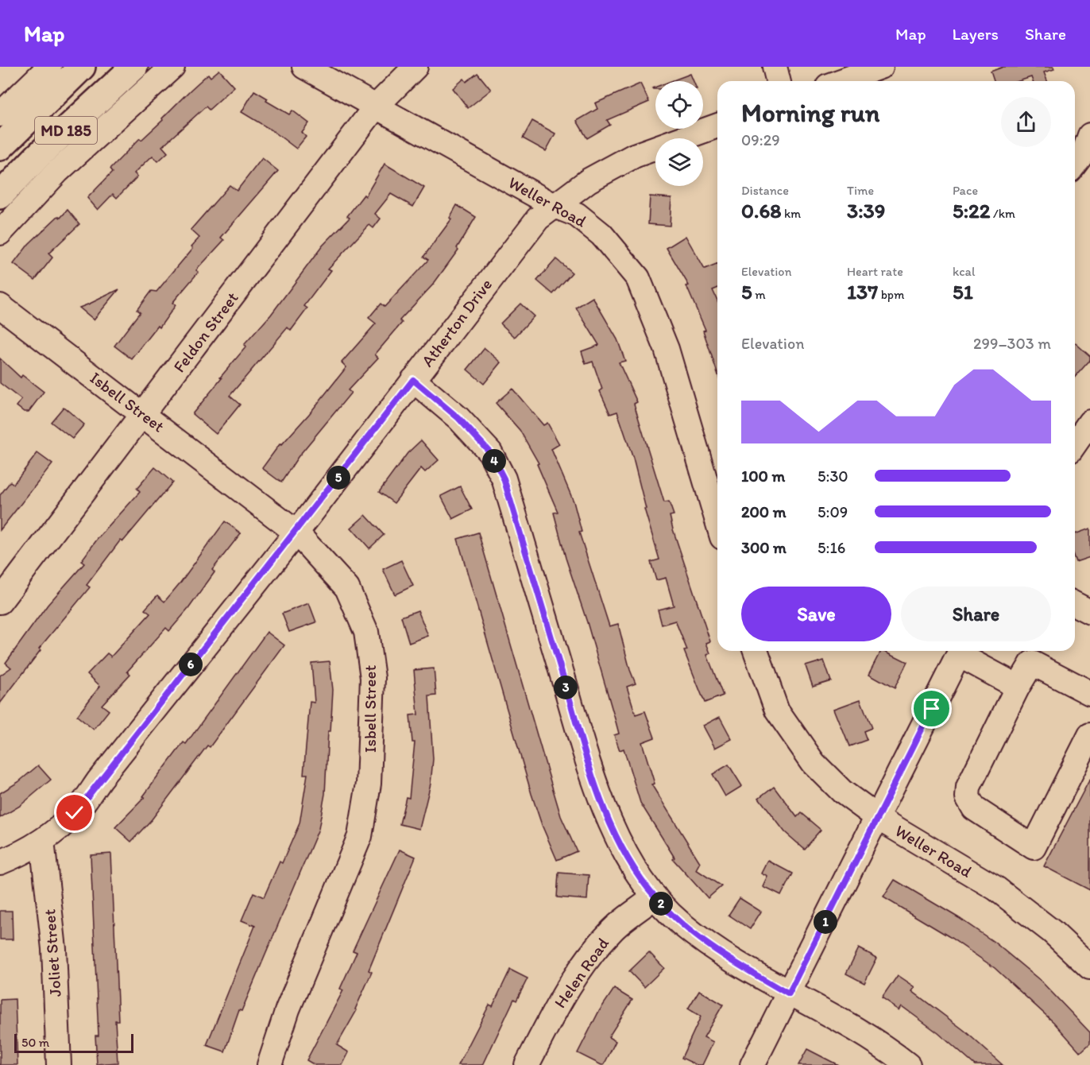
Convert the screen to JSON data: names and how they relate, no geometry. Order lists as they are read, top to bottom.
{
  "streets": {
    "main road": ["MD 185"],
    "street": [
      "Weller Road",
      "Atherton Drive",
      "Feldon Street",
      "Isbell Street",
      "Joliet Street",
      "Helen Road"
    ]
  },
  "crossings": [
    ["Weller Road", "Atherton Drive"],
    ["Weller Road", "Feldon Street"],
    ["Atherton Drive", "Isbell Street"],
    ["Atherton Drive", "Joliet Street"],
    ["Feldon Street", "Isbell Street"]
  ],
  "scale_bar": "50 m",
  "page": {
    "header": "Map",
    "nav": ["Map", "Layers", "Share"],
    "heading": ["Morning run", "09:29"],
    "stats": [
      ["Distance", "0.68 km"],
      ["Time", "3:39"],
      ["Pace", "5:22 /km"],
      ["Elevation", "5 m"],
      ["Heart rate", "137 bpm"],
      ["kcal", "51"]
    ],
    "chart": ["Elevation", "299–303 m"],
    "pins": [
      "4",
      "5",
      "6",
      "3",
      "2",
      "1"
    ],
    "list": [
      {
        "name": "100 m",
        "note": "5:30"
      },
      {
        "name": "200 m",
        "note": "5:09"
      },
      {
        "name": "300 m",
        "note": "5:16"
      }
    ],
    "buttons": ["Save", "Share"],
    "scale": "50 m"
  }
}
